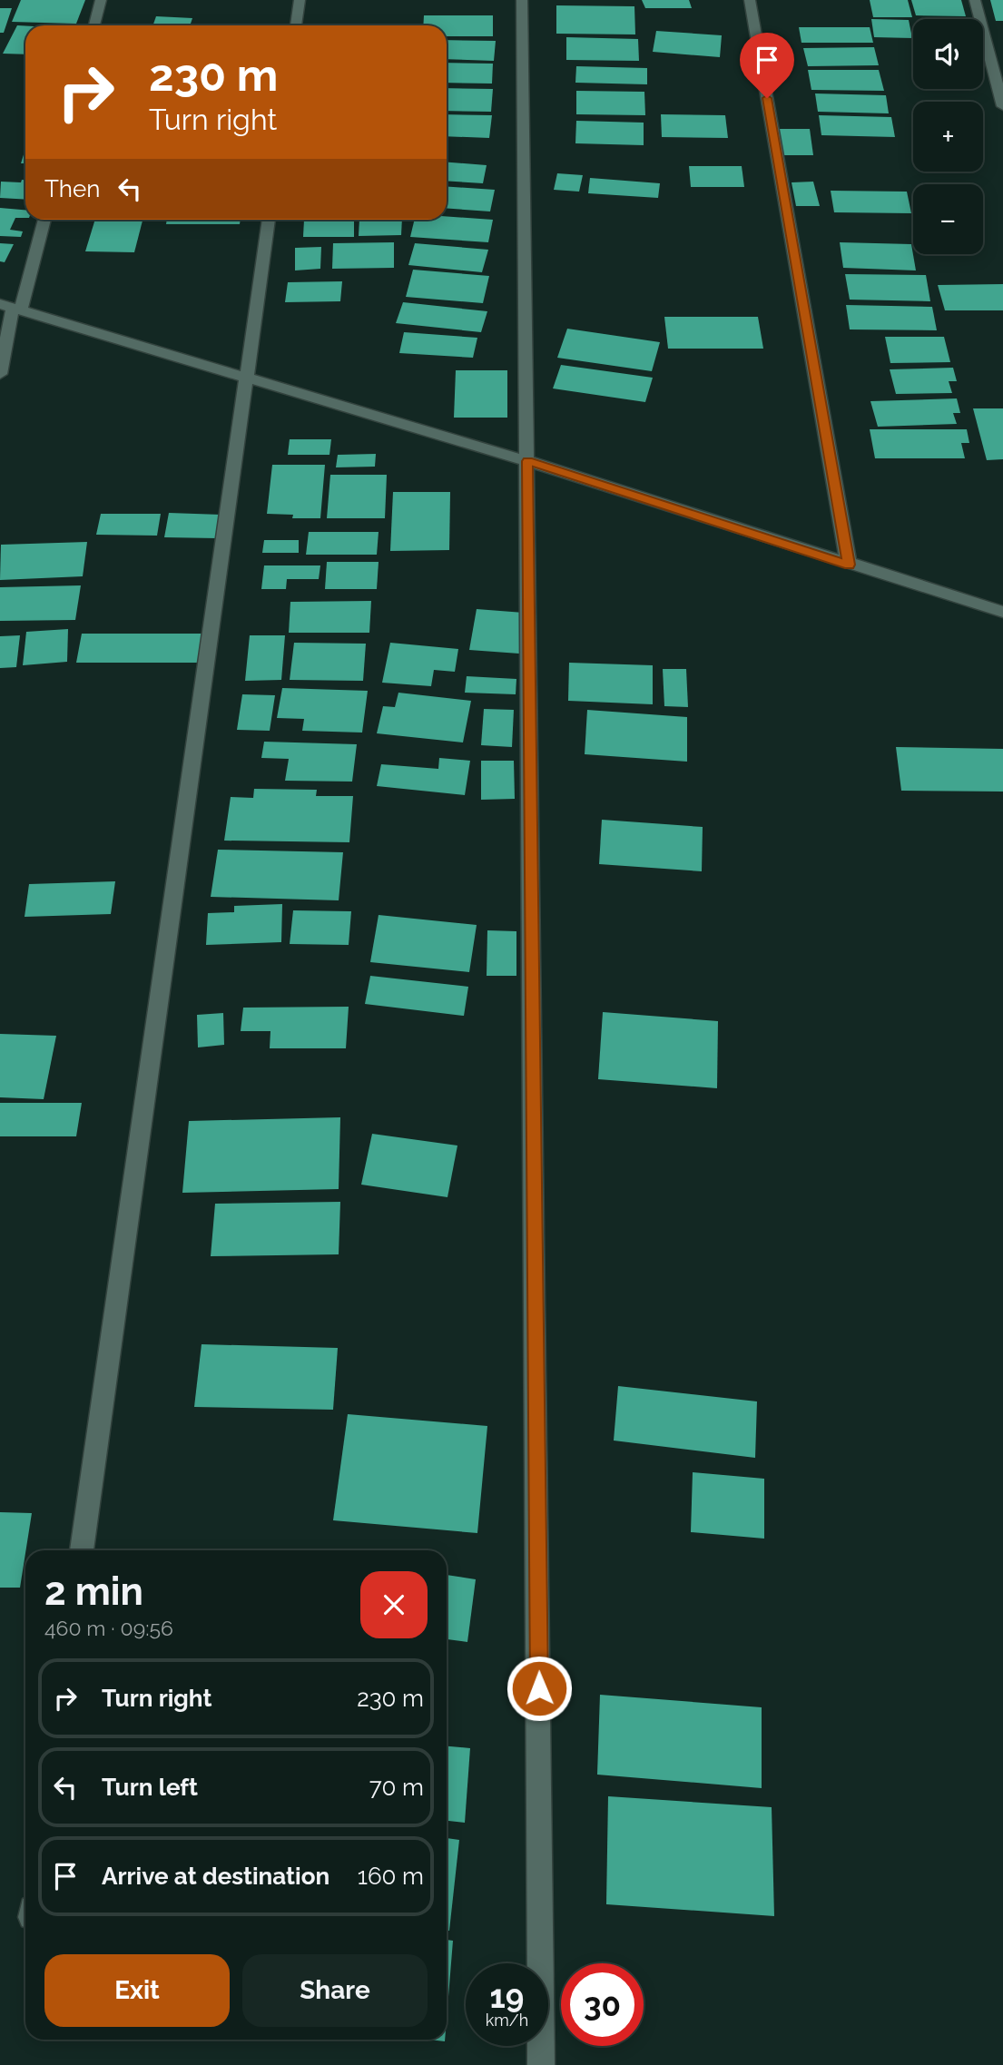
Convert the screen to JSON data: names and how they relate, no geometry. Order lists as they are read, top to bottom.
{
  "page": {
    "map_buttons": ["+", "−"],
    "turn": ["230 m", "Turn right"],
    "then": "Then",
    "heading": ["2 min", "460 m · 09:56"],
    "list": [
      {
        "name": "Turn right",
        "value": "230 m"
      },
      {
        "name": "Turn left",
        "value": "70 m"
      },
      {
        "name": "Arrive at destination",
        "value": "160 m"
      }
    ],
    "buttons": ["Exit", "Share"],
    "speed": "19 km/h",
    "limit": "30"
  }
}
